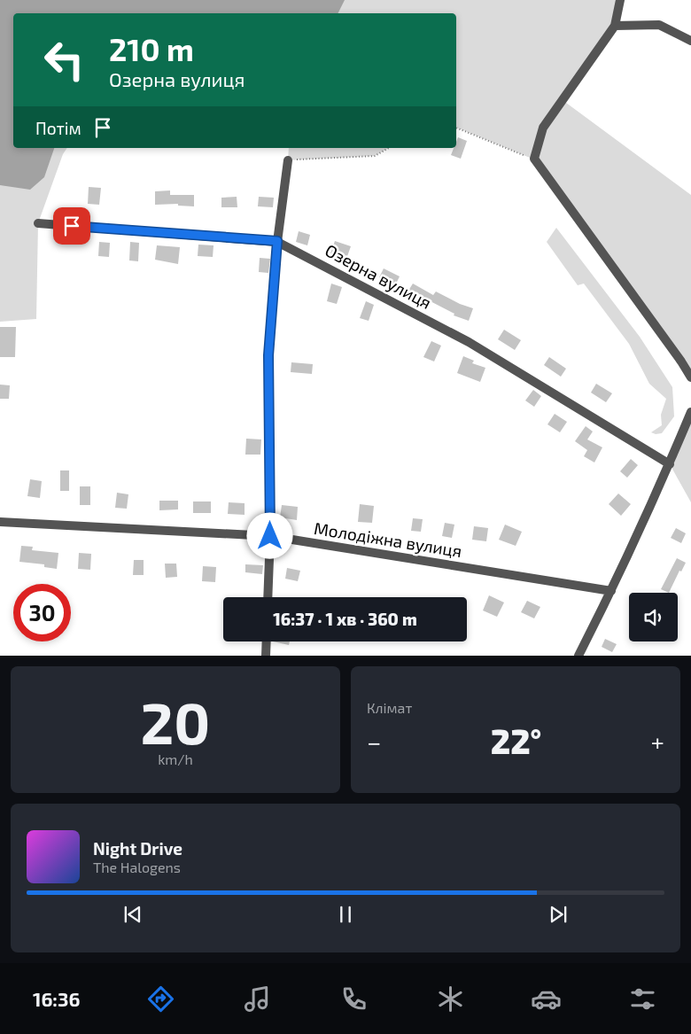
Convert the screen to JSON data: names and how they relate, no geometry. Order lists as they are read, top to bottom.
{
  "streets": {
    "street": ["Озерна вулиця", "Молодіжна вулиця"]
  },
  "page": {
    "turn": ["210 m", "Озерна вулиця"],
    "then": "Потім",
    "limit": "30",
    "trip": "16:37 · 1 хв · 360 m",
    "tile": [
      ["20", "km/h"],
      "Клімат"
    ],
    "heat": ["−", "22°", "+"],
    "song": ["Night Drive", "The Halogens"],
    "tabs": "16:36"
  }
}
